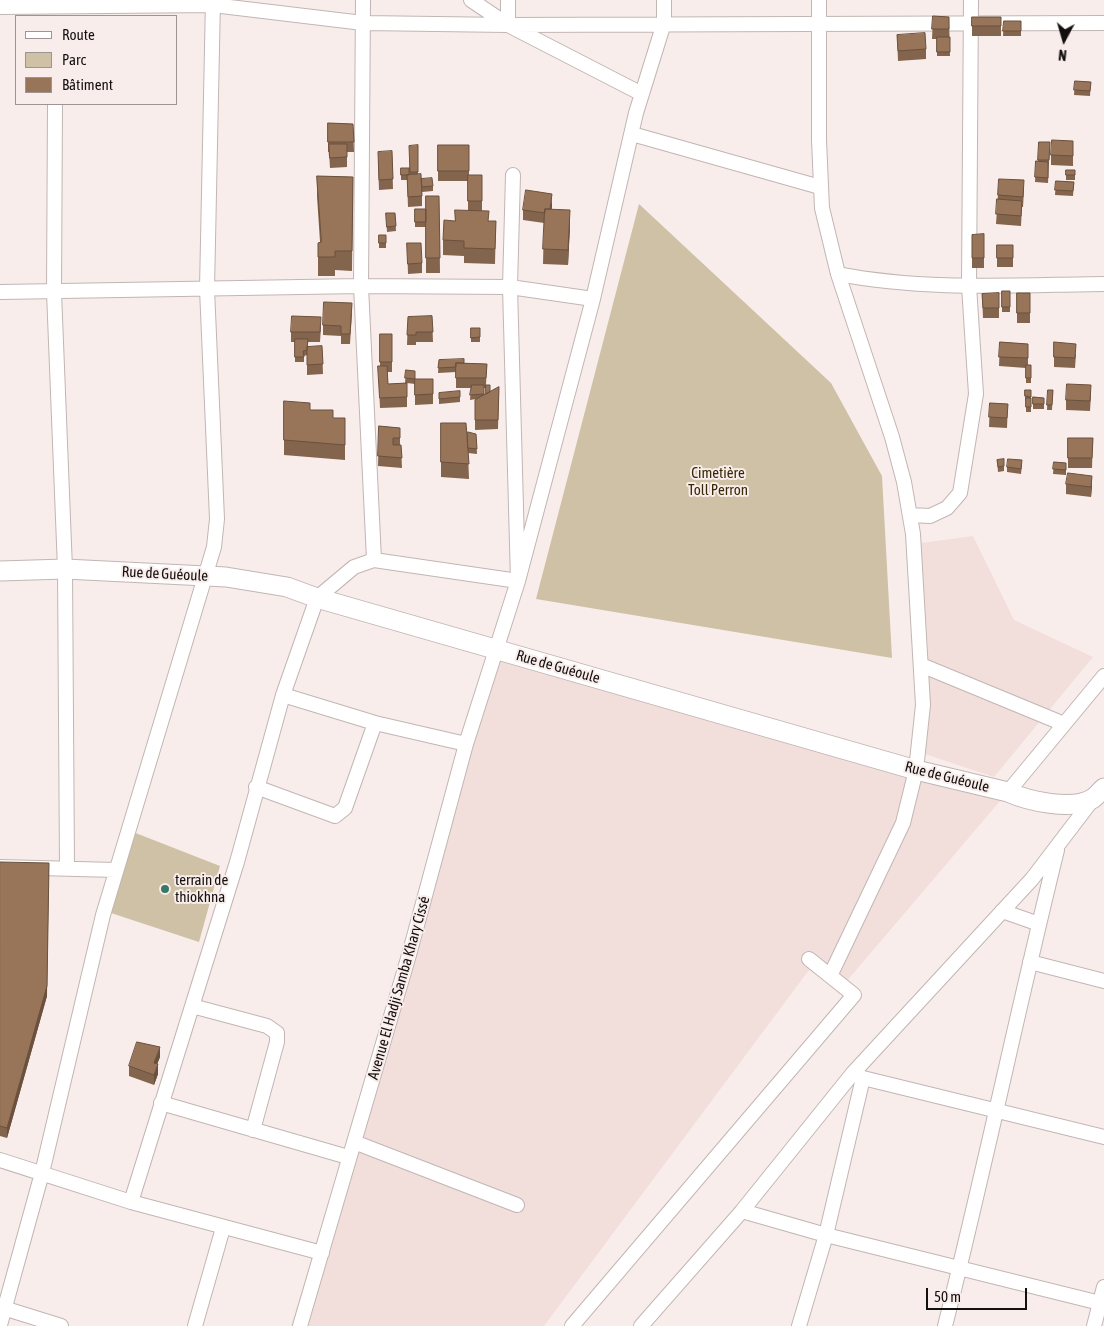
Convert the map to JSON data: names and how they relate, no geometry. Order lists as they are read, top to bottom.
{
  "streets": {
    "main road": ["Rue de Guéoule"],
    "street": ["Avenue El Hadji Samba Khary Cissé"]
  },
  "crossings": [
    ["Rue de Guéoule", "Avenue El Hadji Samba Khary Cissé"]
  ],
  "parks": ["Cimetière Toll Perron"],
  "places": ["terrain de thiokhna"],
  "legend": ["Route", "Parc", "Bâtiment"],
  "scale_bar": "50 m",
  "north": "bottom"
}
